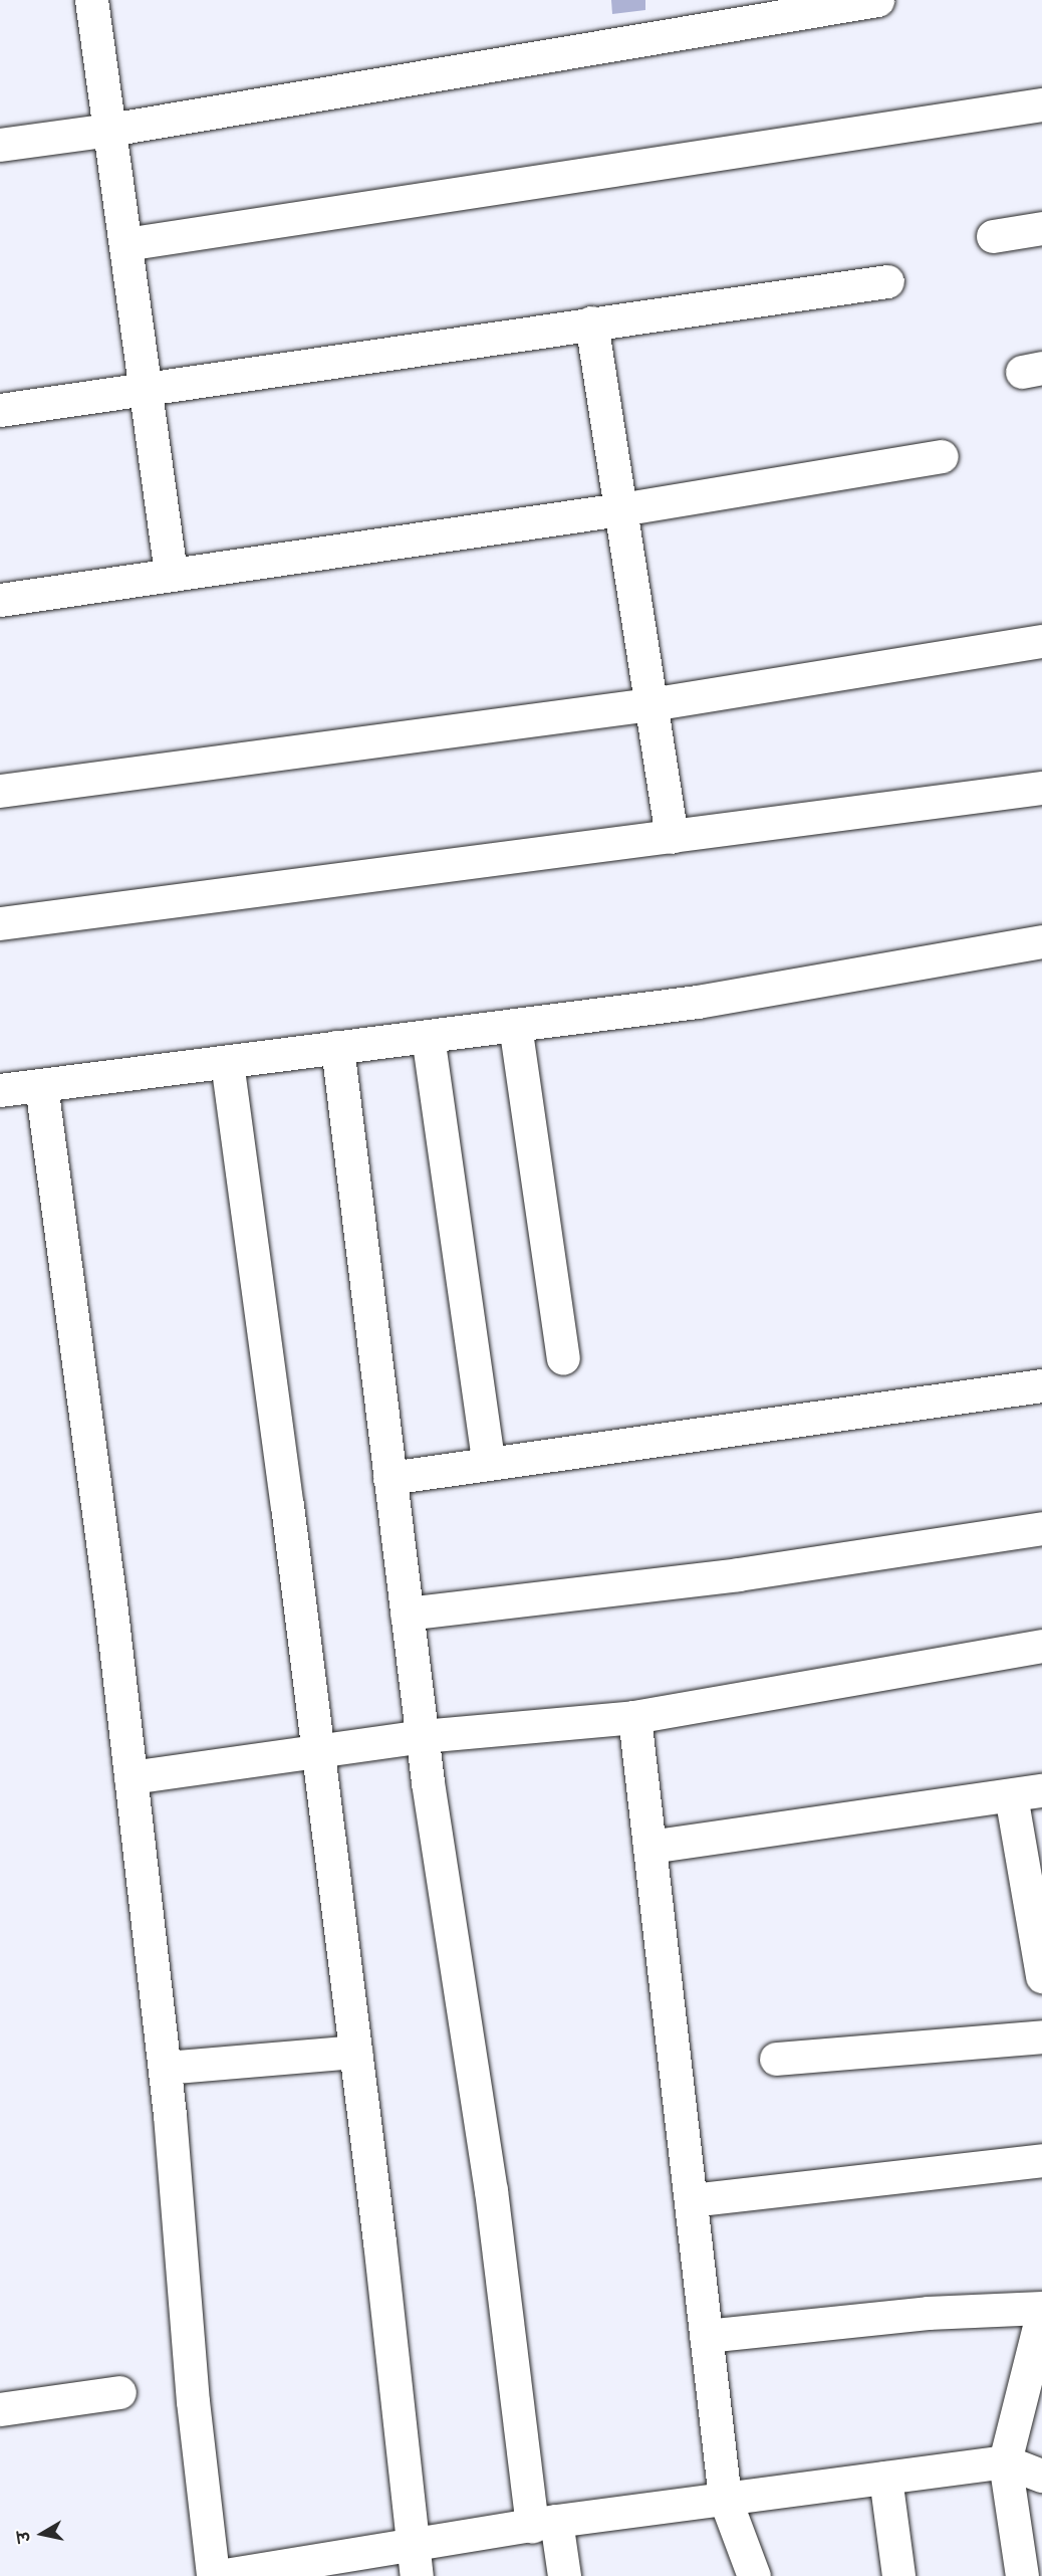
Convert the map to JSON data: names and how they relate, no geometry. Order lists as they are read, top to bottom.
{
  "north": "left"
}
